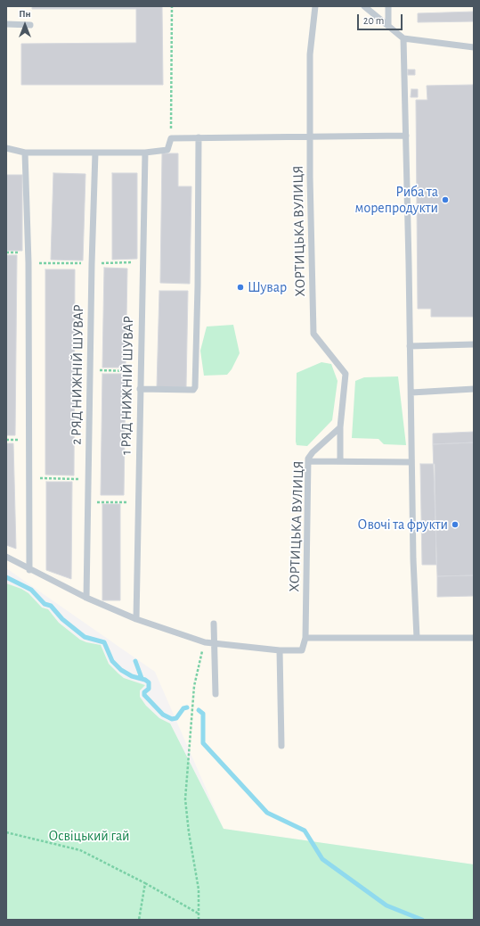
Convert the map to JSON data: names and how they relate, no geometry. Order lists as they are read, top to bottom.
{
  "streets": {
    "lane": ["ХОРТИЦЬКА ВУЛИЦЯ", "2 РЯД НИЖНІЙ ШУВАР", "1 РЯД НИЖНІЙ ШУВАР"]
  },
  "parks": ["Освіцький гай"],
  "places": ["Риба та морепродукти", "Шувар", "Овочі та фрукти"],
  "scale_bar": "20 m",
  "north": "top"
}
